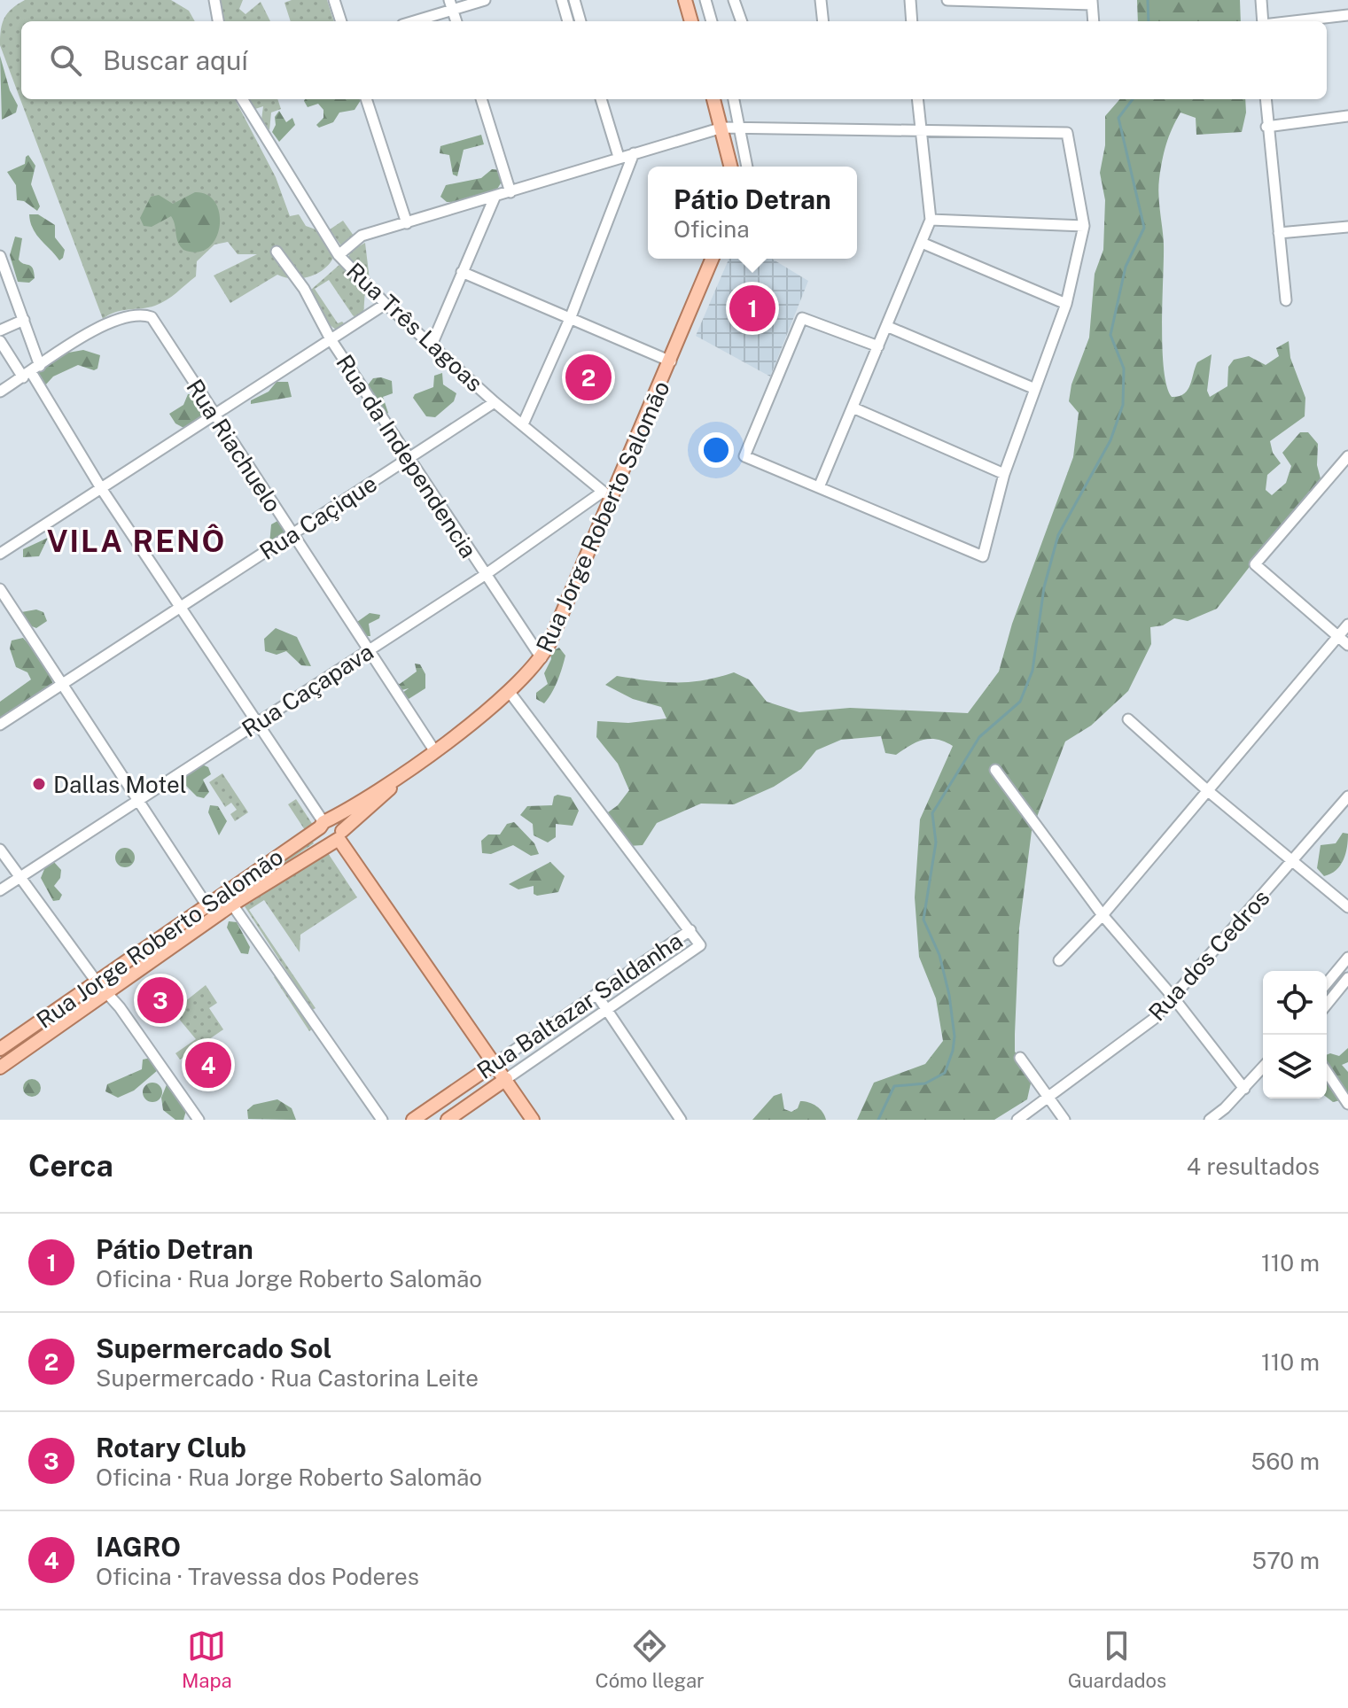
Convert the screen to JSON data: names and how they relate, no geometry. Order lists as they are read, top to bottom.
{
  "streets": {
    "main road": ["Rua Jorge Roberto Salomão", "Rua Baltazar Saldanha"],
    "street": [
      "Rua Três Lagoas",
      "Rua Riachuelo",
      "Rua da Independencia",
      "Rua Caçique",
      "Rua Caçapava",
      "Rua dos Cedros"
    ]
  },
  "crossings": [
    ["Rua Três Lagoas", "Rua Jorge Roberto Salomão"],
    ["Rua Três Lagoas", "Rua Caçique"],
    ["Rua Três Lagoas", "Rua Caçapava"],
    ["Rua Riachuelo", "Rua Jorge Roberto Salomão"],
    ["Rua Riachuelo", "Rua Caçique"],
    ["Rua Riachuelo", "Rua Caçapava"],
    ["Rua da Independencia", "Rua Jorge Roberto Salomão"],
    ["Rua da Independencia", "Rua Caçique"],
    ["Rua da Independencia", "Rua Caçapava"],
    ["Rua Jorge Roberto Salomão", "Rua Caçapava"]
  ],
  "districts": ["VILA RENÔ"],
  "places": ["Dallas Motel"],
  "page": {
    "search": "Buscar aquí",
    "popup": ["Pátio Detran", "Oficina"],
    "pins": [
      "1",
      "2",
      "3",
      "4"
    ],
    "heading": ["Cerca", "4 resultados"],
    "list": [
      {
        "mark": "1",
        "name": "Pátio Detran",
        "note": "Oficina · Rua Jorge Roberto Salomão",
        "value": "110 m"
      },
      {
        "mark": "2",
        "name": "Supermercado Sol",
        "note": "Supermercado · Rua Castorina Leite",
        "value": "110 m"
      },
      {
        "mark": "3",
        "name": "Rotary Club",
        "note": "Oficina · Rua Jorge Roberto Salomão",
        "value": "560 m"
      },
      {
        "mark": "4",
        "name": "IAGRO",
        "note": "Oficina · Travessa dos Poderes",
        "value": "570 m"
      }
    ],
    "nav": ["Mapa", "Cómo llegar", "Guardados"]
  }
}
